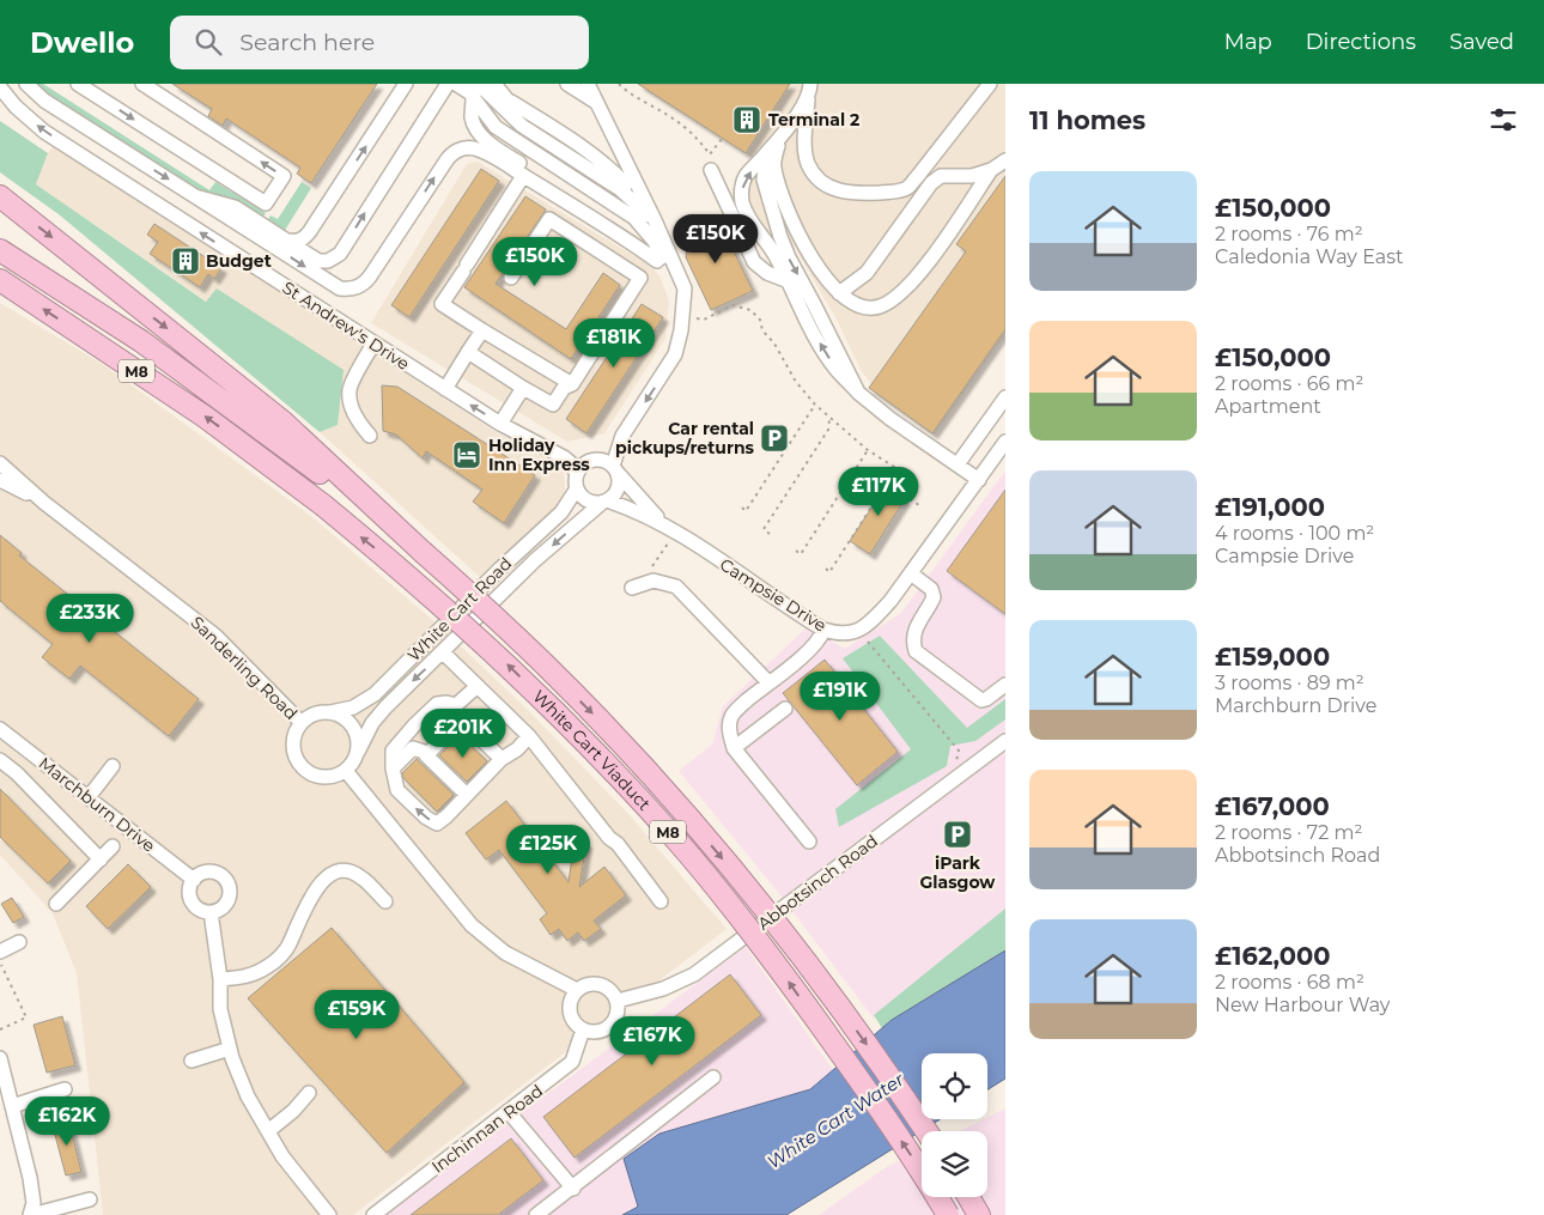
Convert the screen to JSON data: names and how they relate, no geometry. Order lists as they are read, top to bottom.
{
  "streets": {
    "highway": ["M8", "White Cart Viaduct"],
    "street": [
      "St Andrew's Drive",
      "Campsie Drive",
      "White Cart Road",
      "Sanderling Road",
      "Marchburn Drive",
      "Abbotsinch Road",
      "Inchinnan Road"
    ]
  },
  "crossings": [
    ["St Andrew's Drive", "Campsie Drive"],
    ["St Andrew's Drive", "White Cart Road"],
    ["M8", "White Cart Viaduct"],
    ["Campsie Drive", "White Cart Road"],
    ["White Cart Road", "Sanderling Road"],
    ["Abbotsinch Road", "Inchinnan Road"]
  ],
  "water": ["White Cart Water"],
  "places": {
    "building": ["Terminal 2", "Budget"],
    "parking": ["Car rental pickups/returns", "iPark Glasgow"],
    "hotel": ["Holiday Inn Express"]
  },
  "page": {
    "header": "Dwello",
    "search": "Search here",
    "nav": ["Map", "Directions", "Saved"],
    "heading": "11 homes",
    "list": [
      {
        "name": "£150,000",
        "note": "2 rooms · 76 m² · Caledonia Way East"
      },
      {
        "name": "£150,000",
        "note": "2 rooms · 66 m² · Apartment"
      },
      {
        "name": "£191,000",
        "note": "4 rooms · 100 m² · Campsie Drive"
      },
      {
        "name": "£159,000",
        "note": "3 rooms · 89 m² · Marchburn Drive"
      },
      {
        "name": "£167,000",
        "note": "2 rooms · 72 m² · Abbotsinch Road"
      },
      {
        "name": "£162,000",
        "note": "2 rooms · 68 m² · New Harbour Way"
      }
    ],
    "price": [
      "£150K",
      "£150K",
      "£181K",
      "£117K",
      "£233K",
      "£191K",
      "£201K",
      "£125K",
      "£159K",
      "£167K",
      "£162K"
    ]
  }
}
